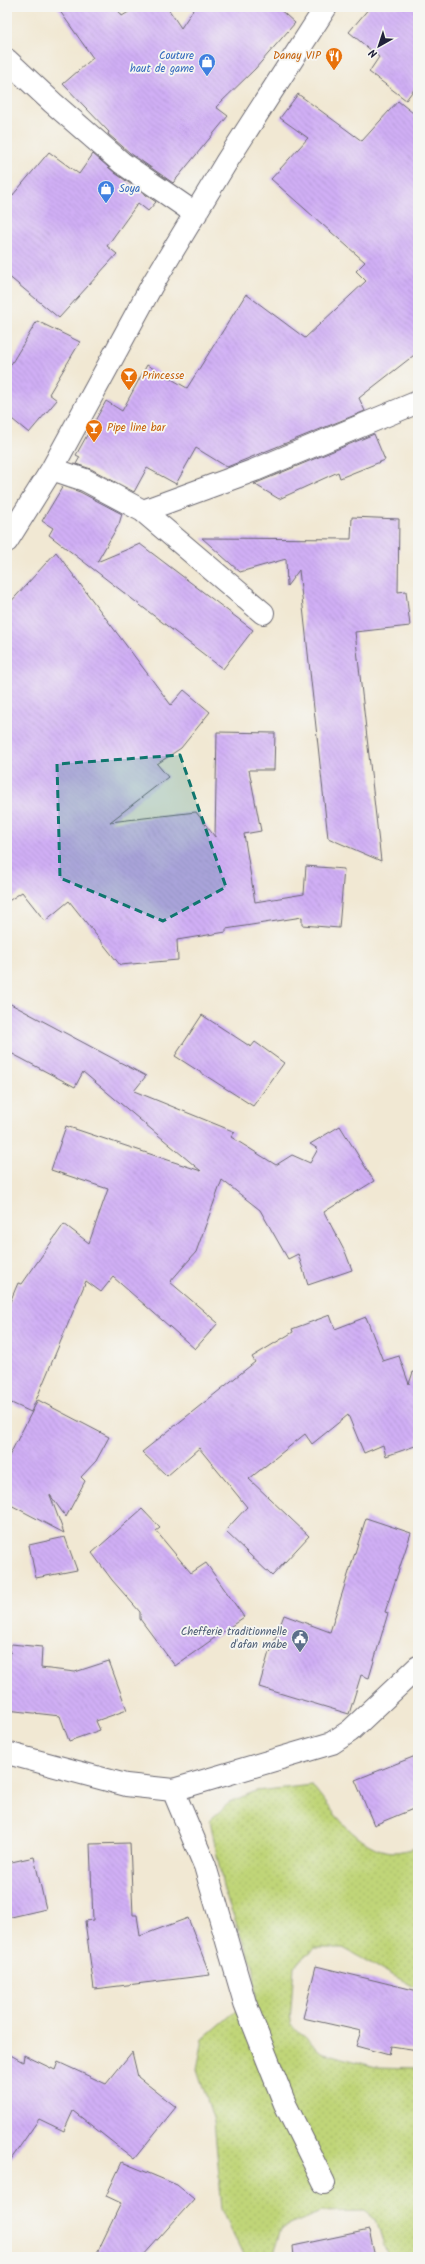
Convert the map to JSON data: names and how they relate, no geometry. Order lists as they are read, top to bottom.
{
  "places": {
    "restaurant": ["Danay VIP"],
    "shop": ["Couture haut de game", "Soya"],
    "bar": ["Princesse", "Pipe line bar"],
    "public building": ["Chefferie traditionnelle d'afan mabe"]
  },
  "north": "bottom left"
}
